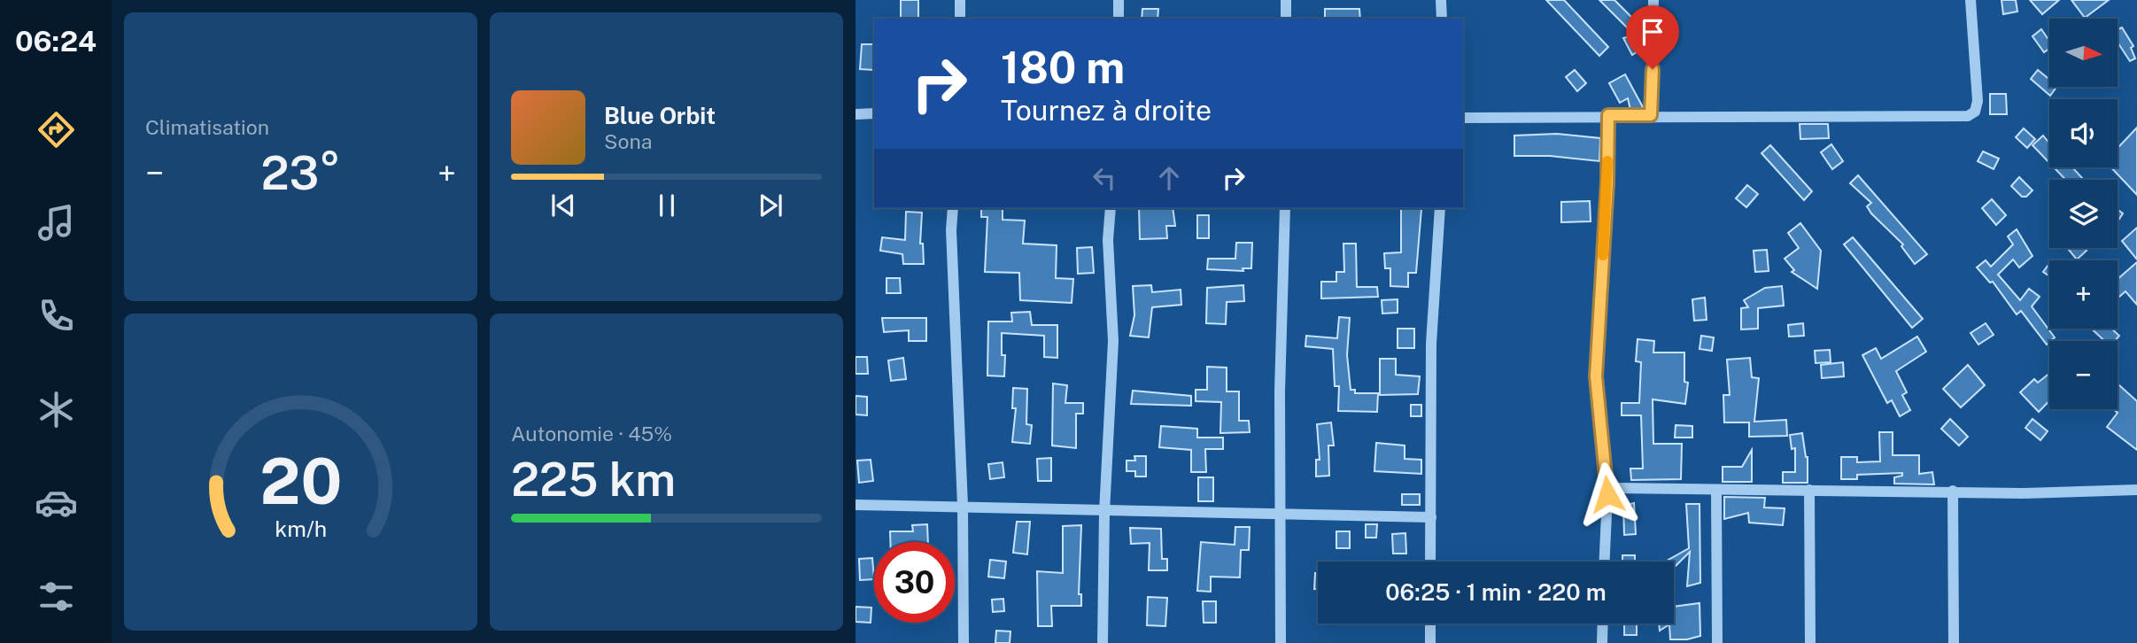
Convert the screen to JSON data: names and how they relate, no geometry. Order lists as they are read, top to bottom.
{
  "north": "right",
  "page": {
    "tabs": "06:24",
    "tile": [
      "Climatisation",
      ["Autonomie · 45%", "225 km"]
    ],
    "map_buttons": ["+", "−"],
    "turn": ["180 m", "Tournez à droite"],
    "song": ["Blue Orbit", "Sona"],
    "heat": ["−", "23°", "+"],
    "limit": "30",
    "trip": "06:25 · 1 min · 220 m",
    "gauge": ["20", "km/h"]
  }
}
